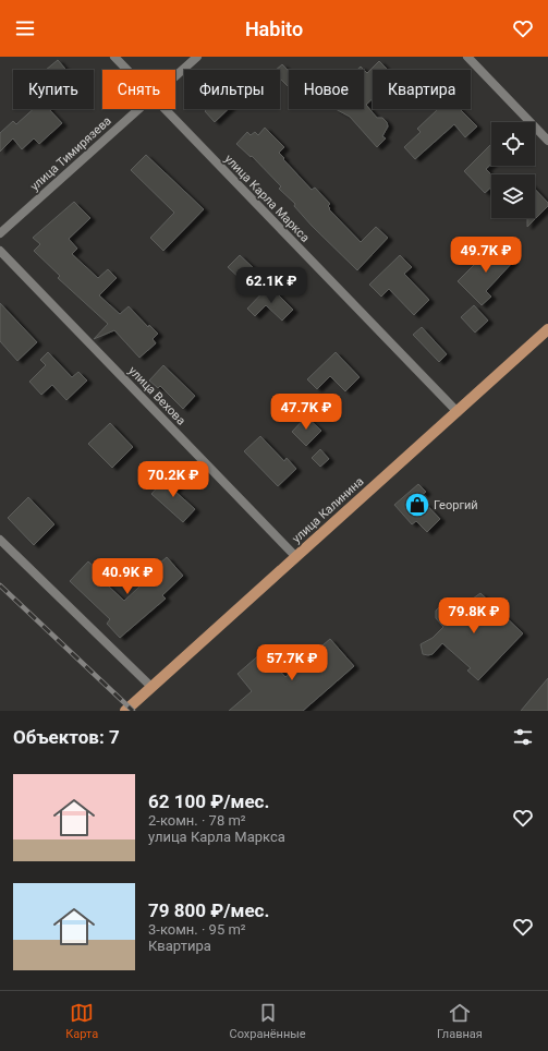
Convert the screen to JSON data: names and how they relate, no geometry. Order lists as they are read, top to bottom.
{
  "streets": {
    "main road": ["улица Калинина"],
    "street": ["улица Тимирязева", "улица Карла Маркса", "улица Вехова"]
  },
  "crossings": [
    ["улица Карла Маркса", "улица Калинина"],
    ["улица Вехова", "улица Калинина"]
  ],
  "places": {
    "shop": ["Георгий"]
  },
  "page": {
    "header": "Habito",
    "chip": [
      "Купить",
      "Снять",
      "Фильтры",
      "Новое",
      "Квартира"
    ],
    "price": [
      "49.7K ₽",
      "62.1K ₽",
      "47.7K ₽",
      "70.2K ₽",
      "40.9K ₽",
      "79.8K ₽",
      "57.7K ₽"
    ],
    "heading": "Объектов: 7",
    "list": [
      {
        "name": "62 100 ₽/мес.",
        "note": "2-комн. · 78 m² · улица Карла Маркса"
      },
      {
        "name": "79 800 ₽/мес.",
        "note": "3-комн. · 95 m² · Квартира"
      }
    ],
    "tabs": ["Карта", "Сохранённые", "Главная"]
  }
}
